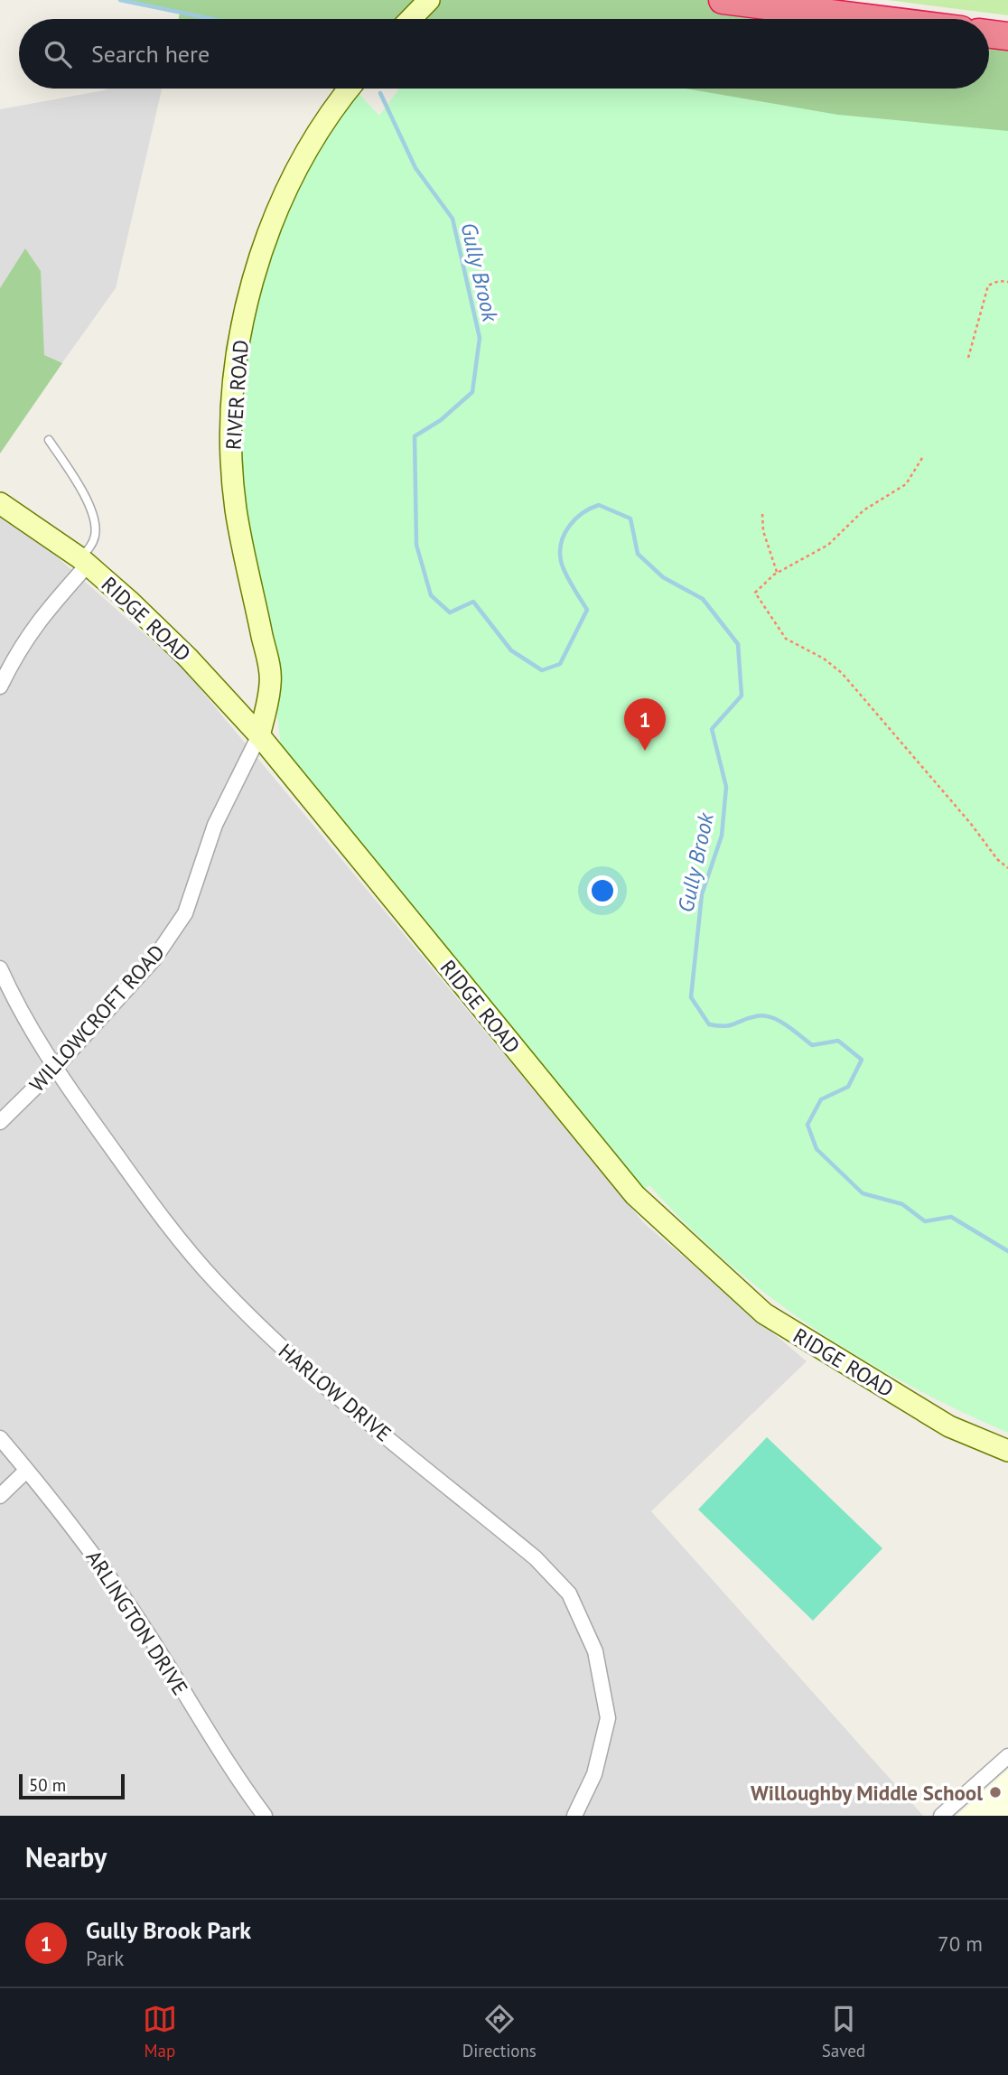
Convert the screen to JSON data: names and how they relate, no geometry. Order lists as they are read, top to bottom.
{
  "streets": {
    "main road": ["RIVER ROAD", "RIDGE ROAD"],
    "street": ["WILLOWCROFT ROAD", "HARLOW DRIVE", "ARLINGTON DRIVE"]
  },
  "crossings": [
    ["RIVER ROAD", "RIDGE ROAD"],
    ["RIVER ROAD", "WILLOWCROFT ROAD"],
    ["RIDGE ROAD", "WILLOWCROFT ROAD"],
    ["WILLOWCROFT ROAD", "HARLOW DRIVE"]
  ],
  "water": ["Gully Brook"],
  "places": ["Willoughby Middle School"],
  "scale_bar": "50 m",
  "page": {
    "search": "Search here",
    "pins": "1",
    "scale": "50 m",
    "heading": "Nearby",
    "list": [
      {
        "mark": "1",
        "name": "Gully Brook Park",
        "note": "Park",
        "value": "70 m"
      }
    ],
    "nav": ["Map", "Directions", "Saved"]
  }
}
